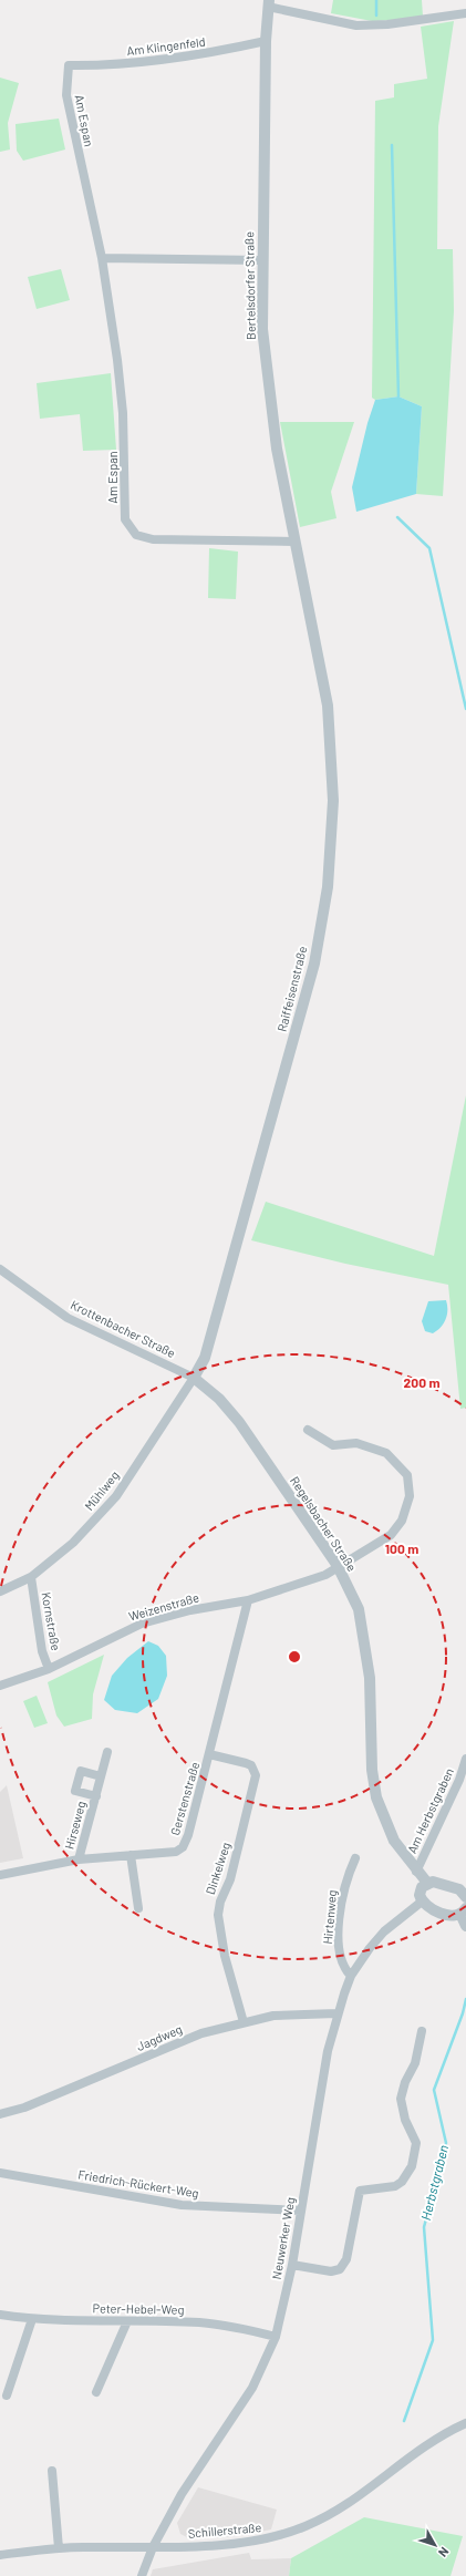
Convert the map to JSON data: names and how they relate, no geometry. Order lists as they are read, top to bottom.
{
  "streets": {
    "street": [
      "Am Klingenfeld",
      "Am Espan",
      "Bertelsdorfer Straße",
      "Raiffeisenstraße",
      "Krottenbacher Straße",
      "Mühlweg",
      "Regelsbacher Straße",
      "Weizenstraße",
      "Kornstraße",
      "Gerstenstraße",
      "Am Herbstgraben",
      "Hirseweg",
      "Dinkelweg",
      "Hirtenweg",
      "Jagdweg",
      "Friedrich-Rückert-Weg",
      "Neuwerker Weg",
      "Peter-Hebel-Weg",
      "Schillerstraße"
    ]
  },
  "crossings": [
    ["Am Klingenfeld", "Am Espan"],
    ["Am Klingenfeld", "Bertelsdorfer Straße"],
    ["Am Espan", "Bertelsdorfer Straße"],
    ["Bertelsdorfer Straße", "Raiffeisenstraße"],
    ["Raiffeisenstraße", "Krottenbacher Straße"],
    ["Raiffeisenstraße", "Mühlweg"],
    ["Raiffeisenstraße", "Regelsbacher Straße"],
    ["Krottenbacher Straße", "Mühlweg"],
    ["Krottenbacher Straße", "Regelsbacher Straße"],
    ["Mühlweg", "Regelsbacher Straße"],
    ["Mühlweg", "Kornstraße"],
    ["Regelsbacher Straße", "Weizenstraße"],
    ["Regelsbacher Straße", "Am Herbstgraben"],
    ["Weizenstraße", "Kornstraße"],
    ["Weizenstraße", "Gerstenstraße"],
    ["Gerstenstraße", "Hirseweg"],
    ["Gerstenstraße", "Dinkelweg"],
    ["Dinkelweg", "Jagdweg"],
    ["Hirtenweg", "Neuwerker Weg"],
    ["Jagdweg", "Neuwerker Weg"],
    ["Friedrich-Rückert-Weg", "Neuwerker Weg"],
    ["Neuwerker Weg", "Peter-Hebel-Weg"],
    ["Neuwerker Weg", "Schillerstraße"]
  ],
  "water": ["Herbstgraben"],
  "north": "bottom right",
  "rings": ["200 m", "100 m"]
}
